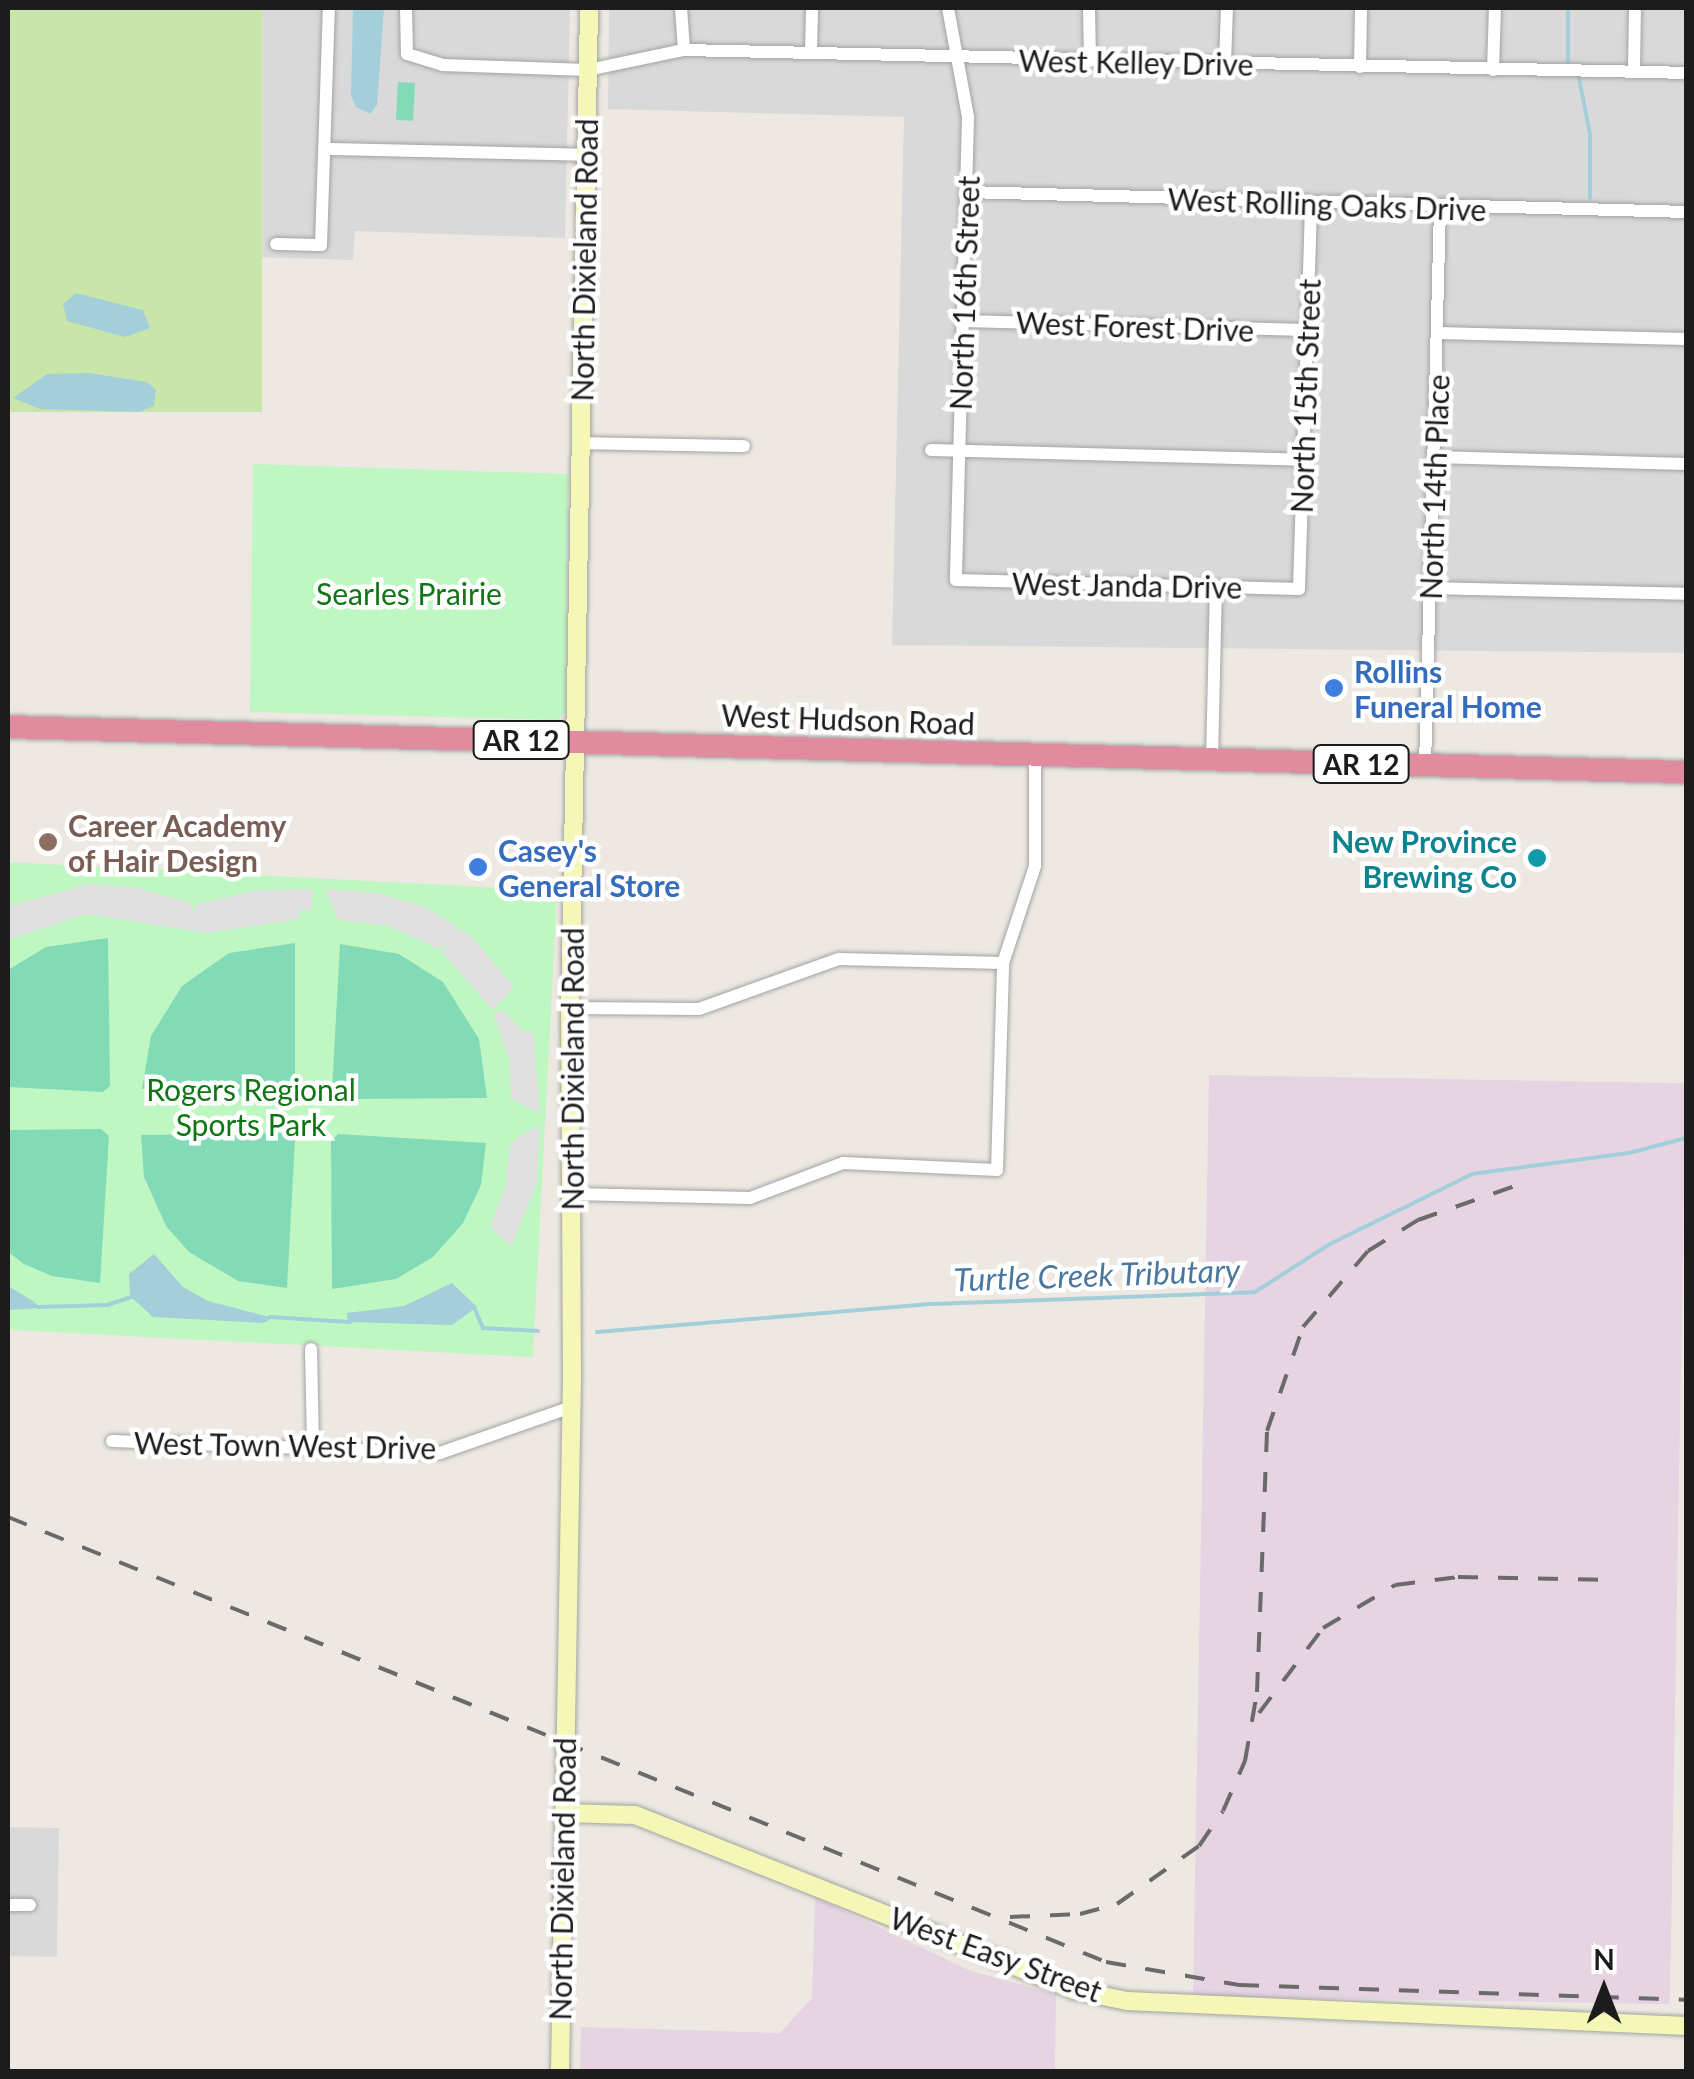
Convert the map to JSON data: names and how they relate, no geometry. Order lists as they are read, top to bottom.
{
  "streets": {
    "highway": ["West Hudson Road", "AR 12"],
    "street": [
      "West Kelley Drive",
      "West Rolling Oaks Drive",
      "North Dixieland Road",
      "North 16th Street",
      "West Forest Drive",
      "North 15th Street",
      "North 14th Place",
      "West Janda Drive",
      "West Town West Drive",
      "West Easy Street"
    ]
  },
  "crossings": [
    ["West Kelley Drive", "North Dixieland Road"],
    ["West Kelley Drive", "North 16th Street"],
    ["West Rolling Oaks Drive", "North 16th Street"],
    ["West Rolling Oaks Drive", "North 15th Street"],
    ["West Rolling Oaks Drive", "North 14th Place"],
    ["North Dixieland Road", "West Hudson Road"],
    ["North Dixieland Road", "West Town West Drive"],
    ["North Dixieland Road", "West Easy Street"],
    ["North 16th Street", "West Forest Drive"],
    ["North 16th Street", "West Janda Drive"],
    ["West Forest Drive", "North 15th Street"],
    ["North 15th Street", "West Janda Drive"],
    ["North 14th Place", "West Hudson Road"]
  ],
  "water": ["Turtle Creek Tributary"],
  "parks": ["Searles Prairie", "Rogers Regional Sports Park"],
  "places": [
    "Rollins Funeral Home",
    "Career Academy of Hair Design",
    "New Province Brewing Co",
    "Casey's General Store"
  ],
  "north": "top"
}
